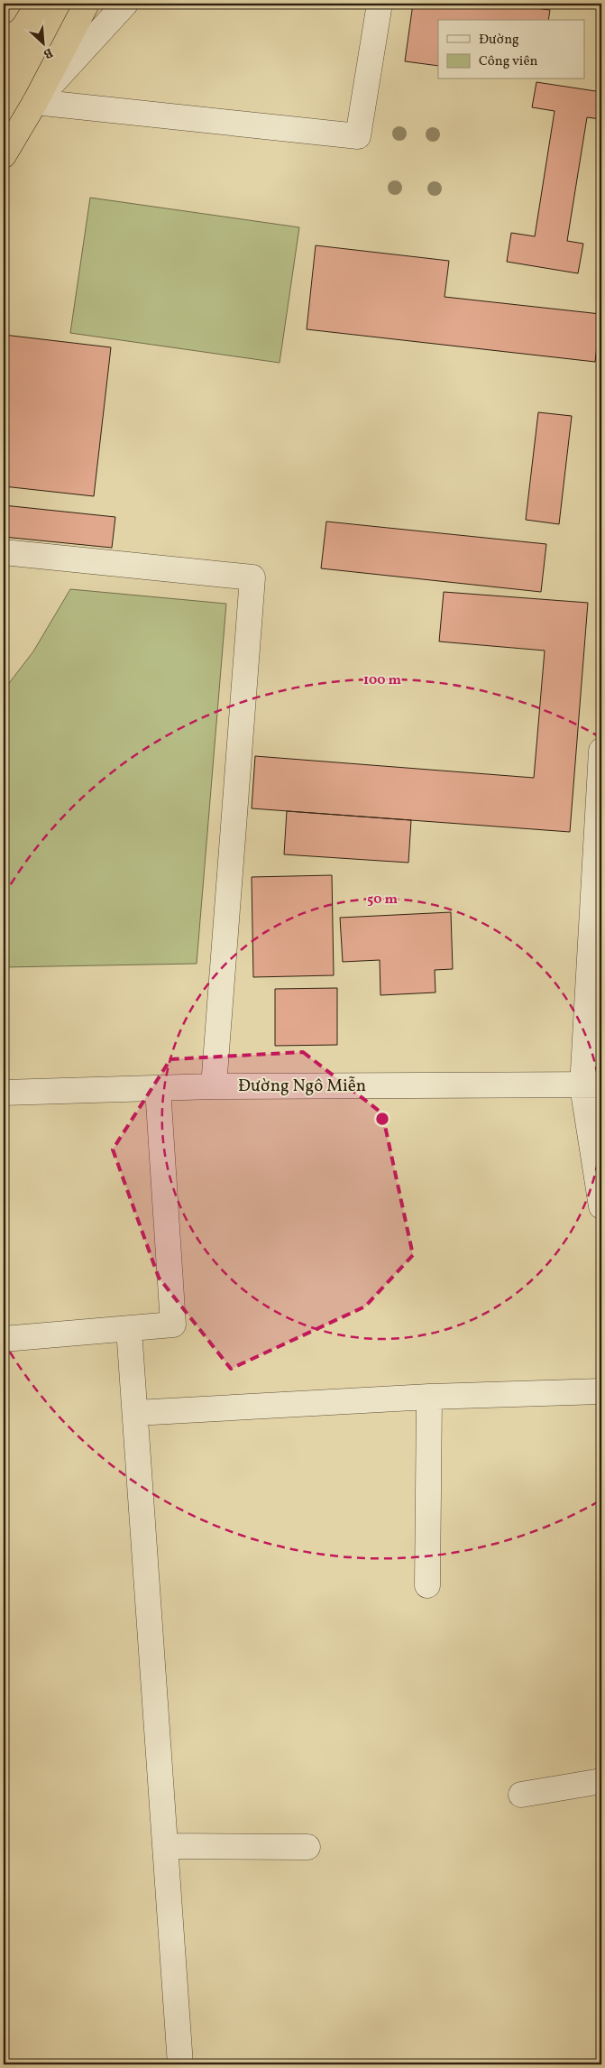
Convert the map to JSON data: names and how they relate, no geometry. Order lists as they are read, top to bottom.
{
  "streets": {
    "street": ["Đường Ngô Miễn"]
  },
  "legend": ["Đường", "Công viên"],
  "north": "bottom right",
  "rings": ["100 m", "50 m"]
}
